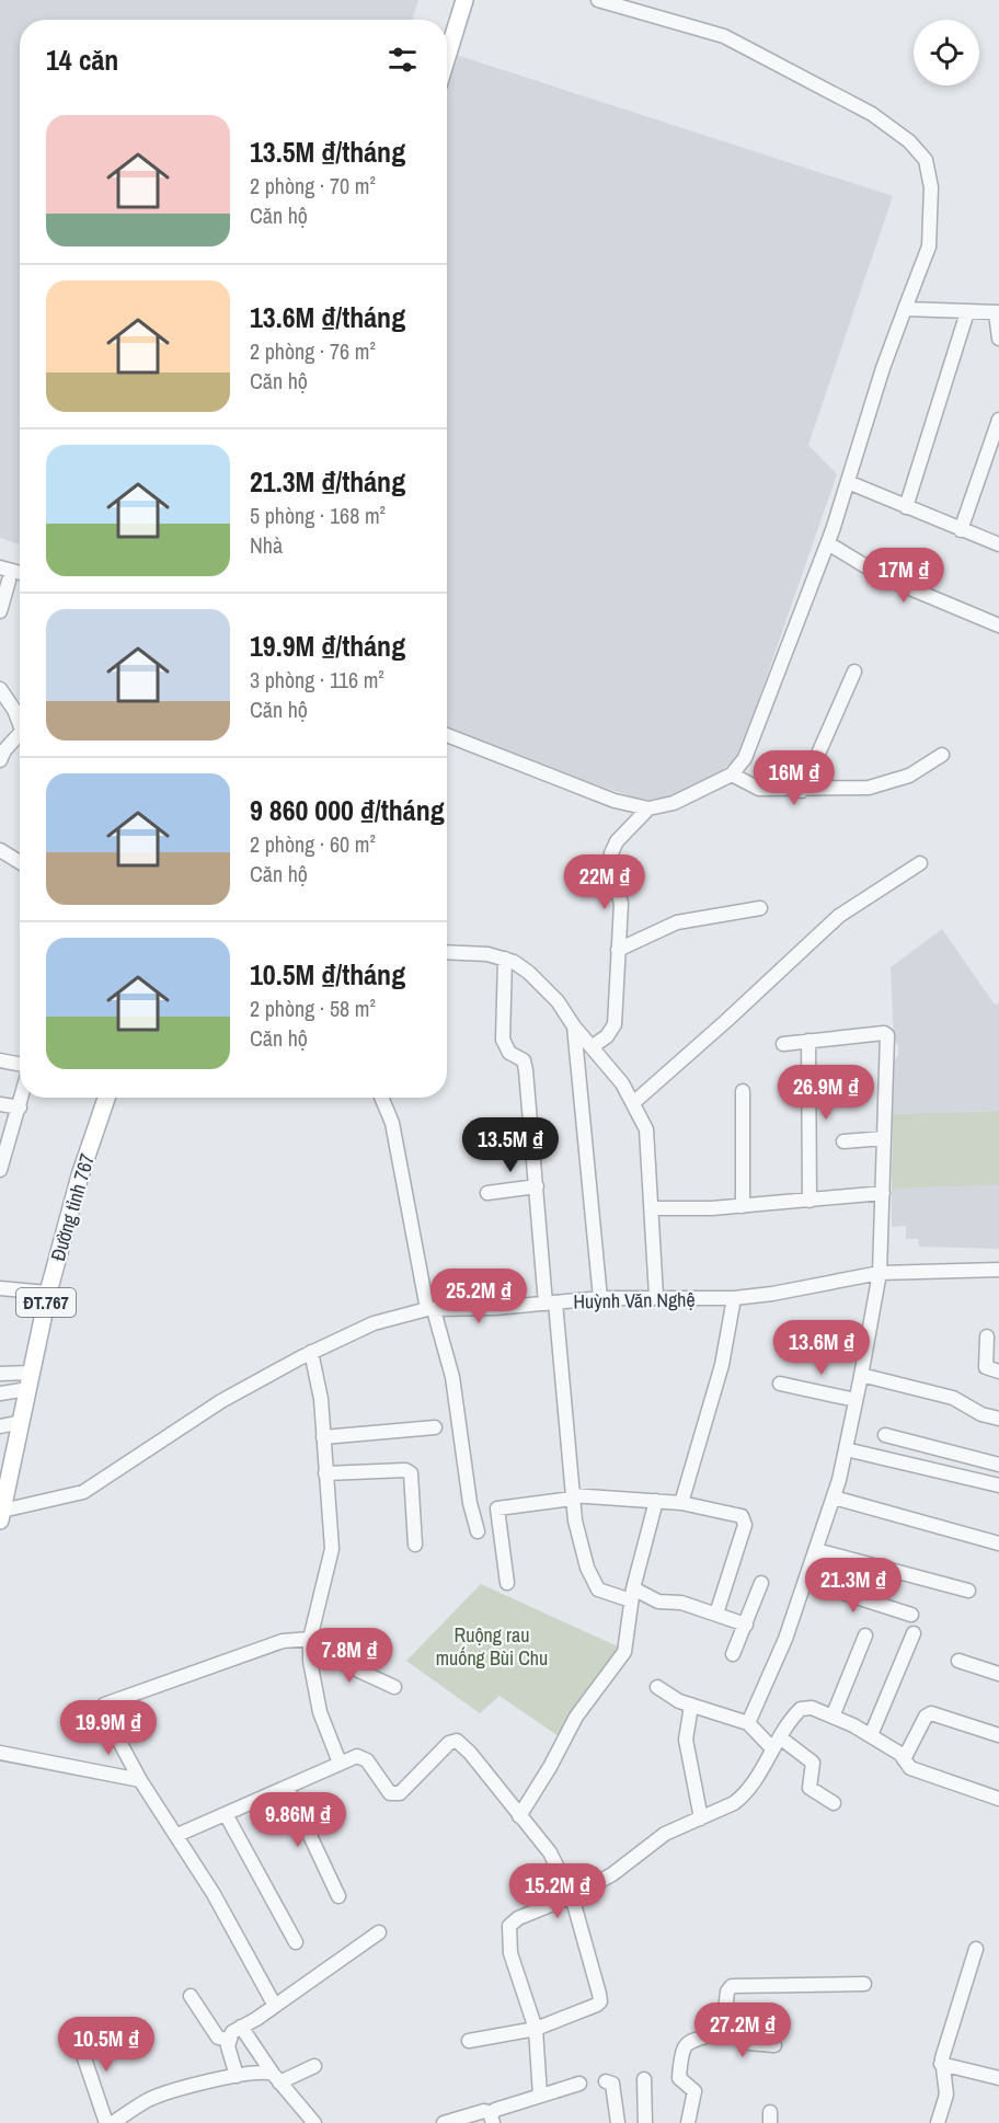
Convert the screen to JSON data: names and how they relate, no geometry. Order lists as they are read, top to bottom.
{
  "streets": {
    "main road": ["Đường tỉnh 767", "ĐT.767"],
    "street": ["Huỳnh Văn Nghệ"]
  },
  "crossings": [
    ["Đường tỉnh 767", "Huỳnh Văn Nghệ"]
  ],
  "parks": ["Ruộng rau muống Bùi Chu"],
  "page": {
    "heading": "14 căn",
    "list": [
      {
        "name": "13.5M ₫/tháng",
        "note": "2 phòng · 70 m² · Căn hộ"
      },
      {
        "name": "13.6M ₫/tháng",
        "note": "2 phòng · 76 m² · Căn hộ"
      },
      {
        "name": "21.3M ₫/tháng",
        "note": "5 phòng · 168 m² · Nhà"
      },
      {
        "name": "19.9M ₫/tháng",
        "note": "3 phòng · 116 m² · Căn hộ"
      },
      {
        "name": "9 860 000 ₫/tháng",
        "note": "2 phòng · 60 m² · Căn hộ"
      },
      {
        "name": "10.5M ₫/tháng",
        "note": "2 phòng · 58 m² · Căn hộ"
      }
    ],
    "price": [
      "17M ₫",
      "16M ₫",
      "22M ₫",
      "26.9M ₫",
      "13.5M ₫",
      "25.2M ₫",
      "13.6M ₫",
      "21.3M ₫",
      "7.8M ₫",
      "19.9M ₫",
      "9.86M ₫",
      "15.2M ₫",
      "27.2M ₫",
      "10.5M ₫"
    ]
  }
}
